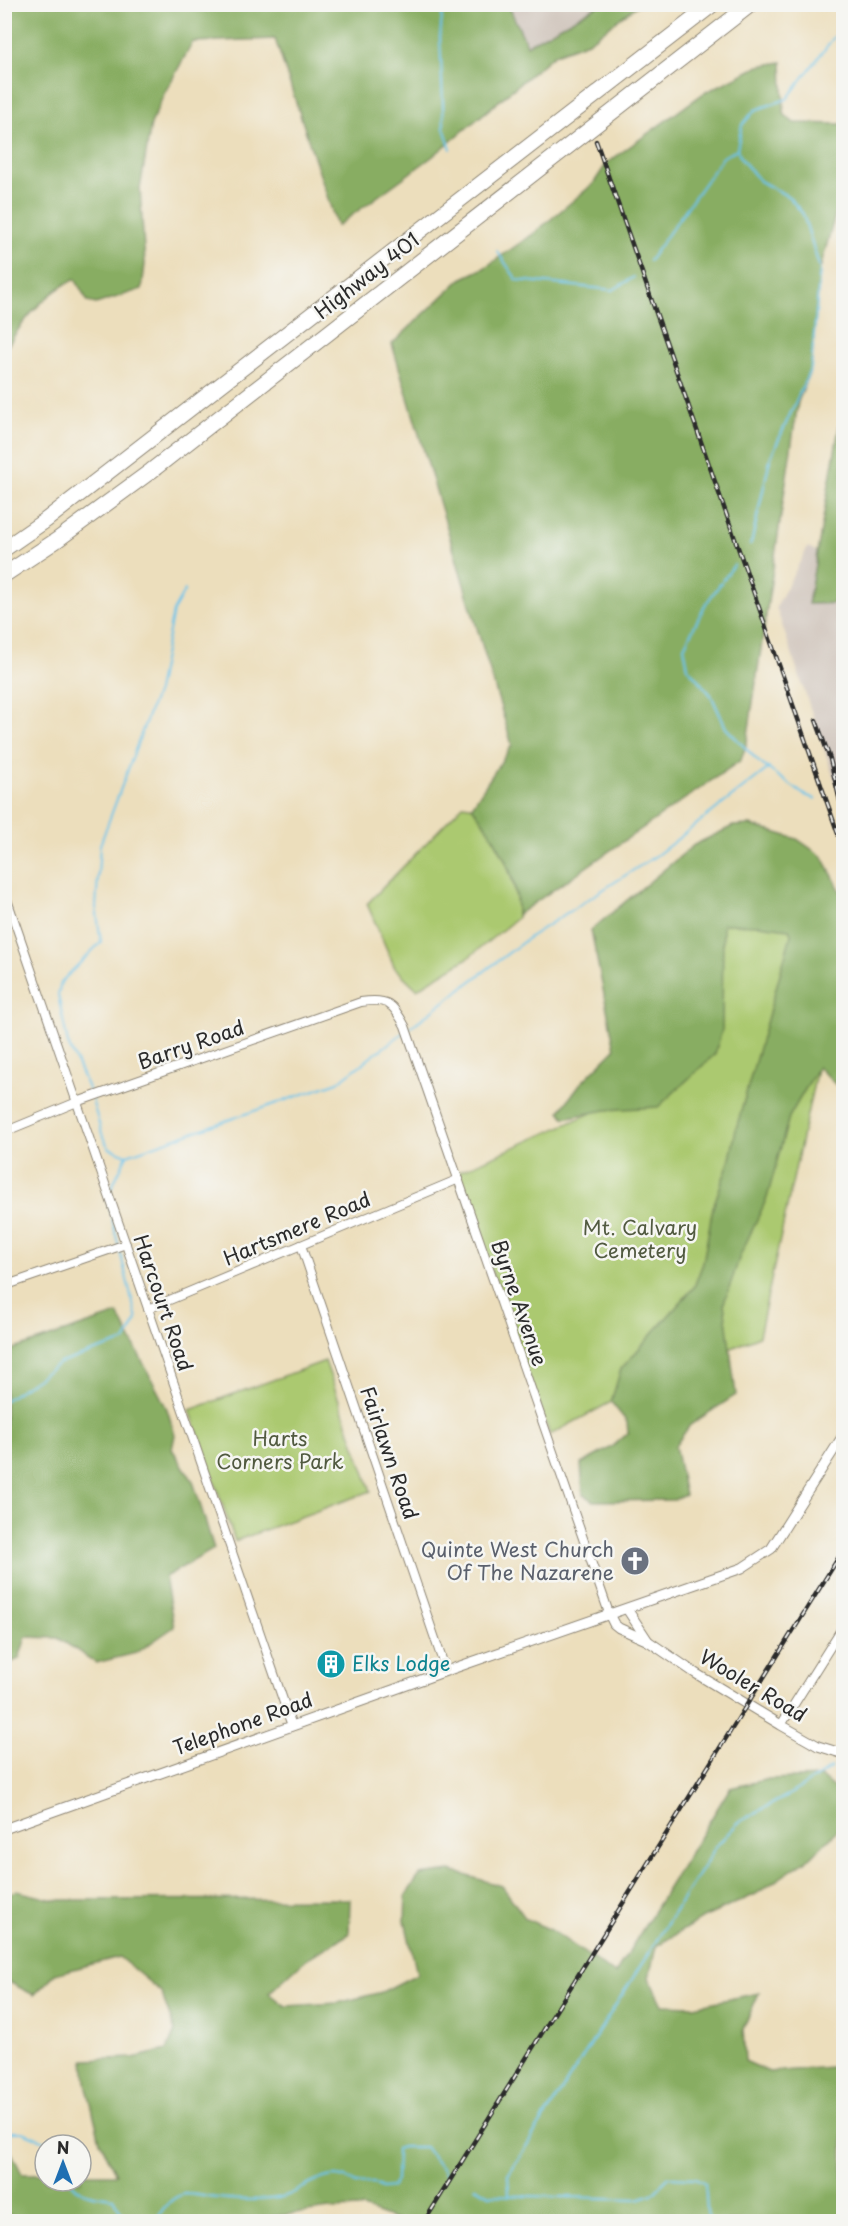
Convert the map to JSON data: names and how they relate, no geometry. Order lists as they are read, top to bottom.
{
  "streets": {
    "highway": ["Highway 401"],
    "street": [
      "Barry Road",
      "Hartsmere Road",
      "Harcourt Road",
      "Byrne Avenue",
      "Fairlawn Road",
      "Wooler Road",
      "Telephone Road"
    ]
  },
  "crossings": [
    ["Barry Road", "Harcourt Road"],
    ["Barry Road", "Byrne Avenue"],
    ["Hartsmere Road", "Harcourt Road"],
    ["Hartsmere Road", "Byrne Avenue"],
    ["Hartsmere Road", "Fairlawn Road"],
    ["Harcourt Road", "Telephone Road"],
    ["Byrne Avenue", "Wooler Road"],
    ["Byrne Avenue", "Telephone Road"],
    ["Fairlawn Road", "Telephone Road"],
    ["Wooler Road", "Telephone Road"]
  ],
  "parks": ["Mt. Calvary Cemetery", "Harts Corners Park"],
  "places": {
    "church": ["Quinte West Church Of The Nazarene"],
    "building": ["Elks Lodge"]
  },
  "north": "top"
}
